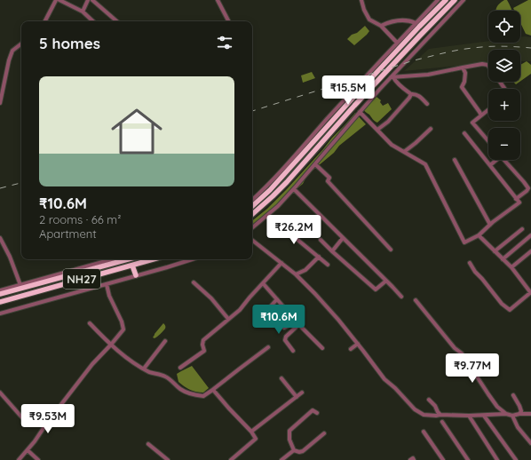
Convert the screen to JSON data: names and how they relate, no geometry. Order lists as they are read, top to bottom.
{
  "streets": {
    "highway": ["NH27"]
  },
  "page": {
    "map_buttons": ["+", "−"],
    "heading": "5 homes",
    "list": [
      {
        "name": "₹10.6M",
        "note": "2 rooms · 66 m² · Apartment"
      }
    ],
    "price": [
      "₹15.5M",
      "₹26.2M",
      "₹10.6M",
      "₹9.77M",
      "₹9.53M"
    ]
  }
}
